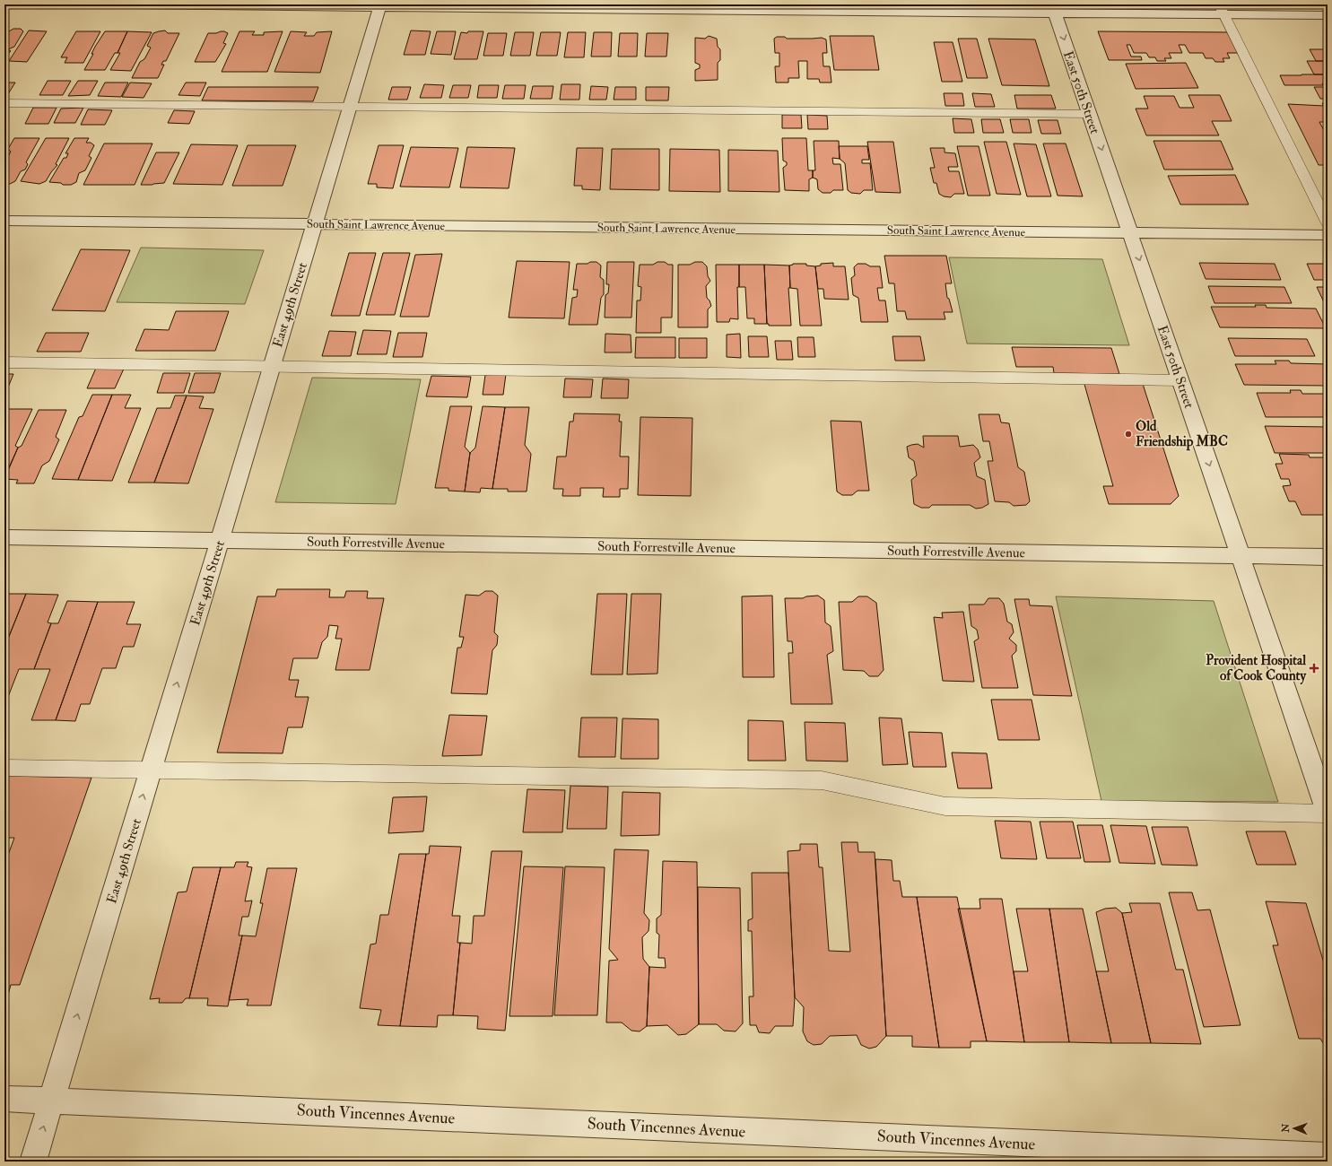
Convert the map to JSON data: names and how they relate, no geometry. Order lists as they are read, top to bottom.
{
  "streets": {
    "street": [
      "East 50th Street",
      "South Saint Lawrence Avenue",
      "East 49th Street",
      "South Forrestville Avenue",
      "South Vincennes Avenue"
    ]
  },
  "crossings": [
    ["East 50th Street", "South Saint Lawrence Avenue"],
    ["East 50th Street", "South Forrestville Avenue"],
    ["South Saint Lawrence Avenue", "East 49th Street"],
    ["East 49th Street", "South Forrestville Avenue"],
    ["East 49th Street", "South Vincennes Avenue"]
  ],
  "one_way": ["East 50th Street", "East 49th Street"],
  "places": {
    "other": ["Old Friendship MBC"],
    "health": ["Provident Hospital of Cook County"]
  },
  "north": "left"
}
